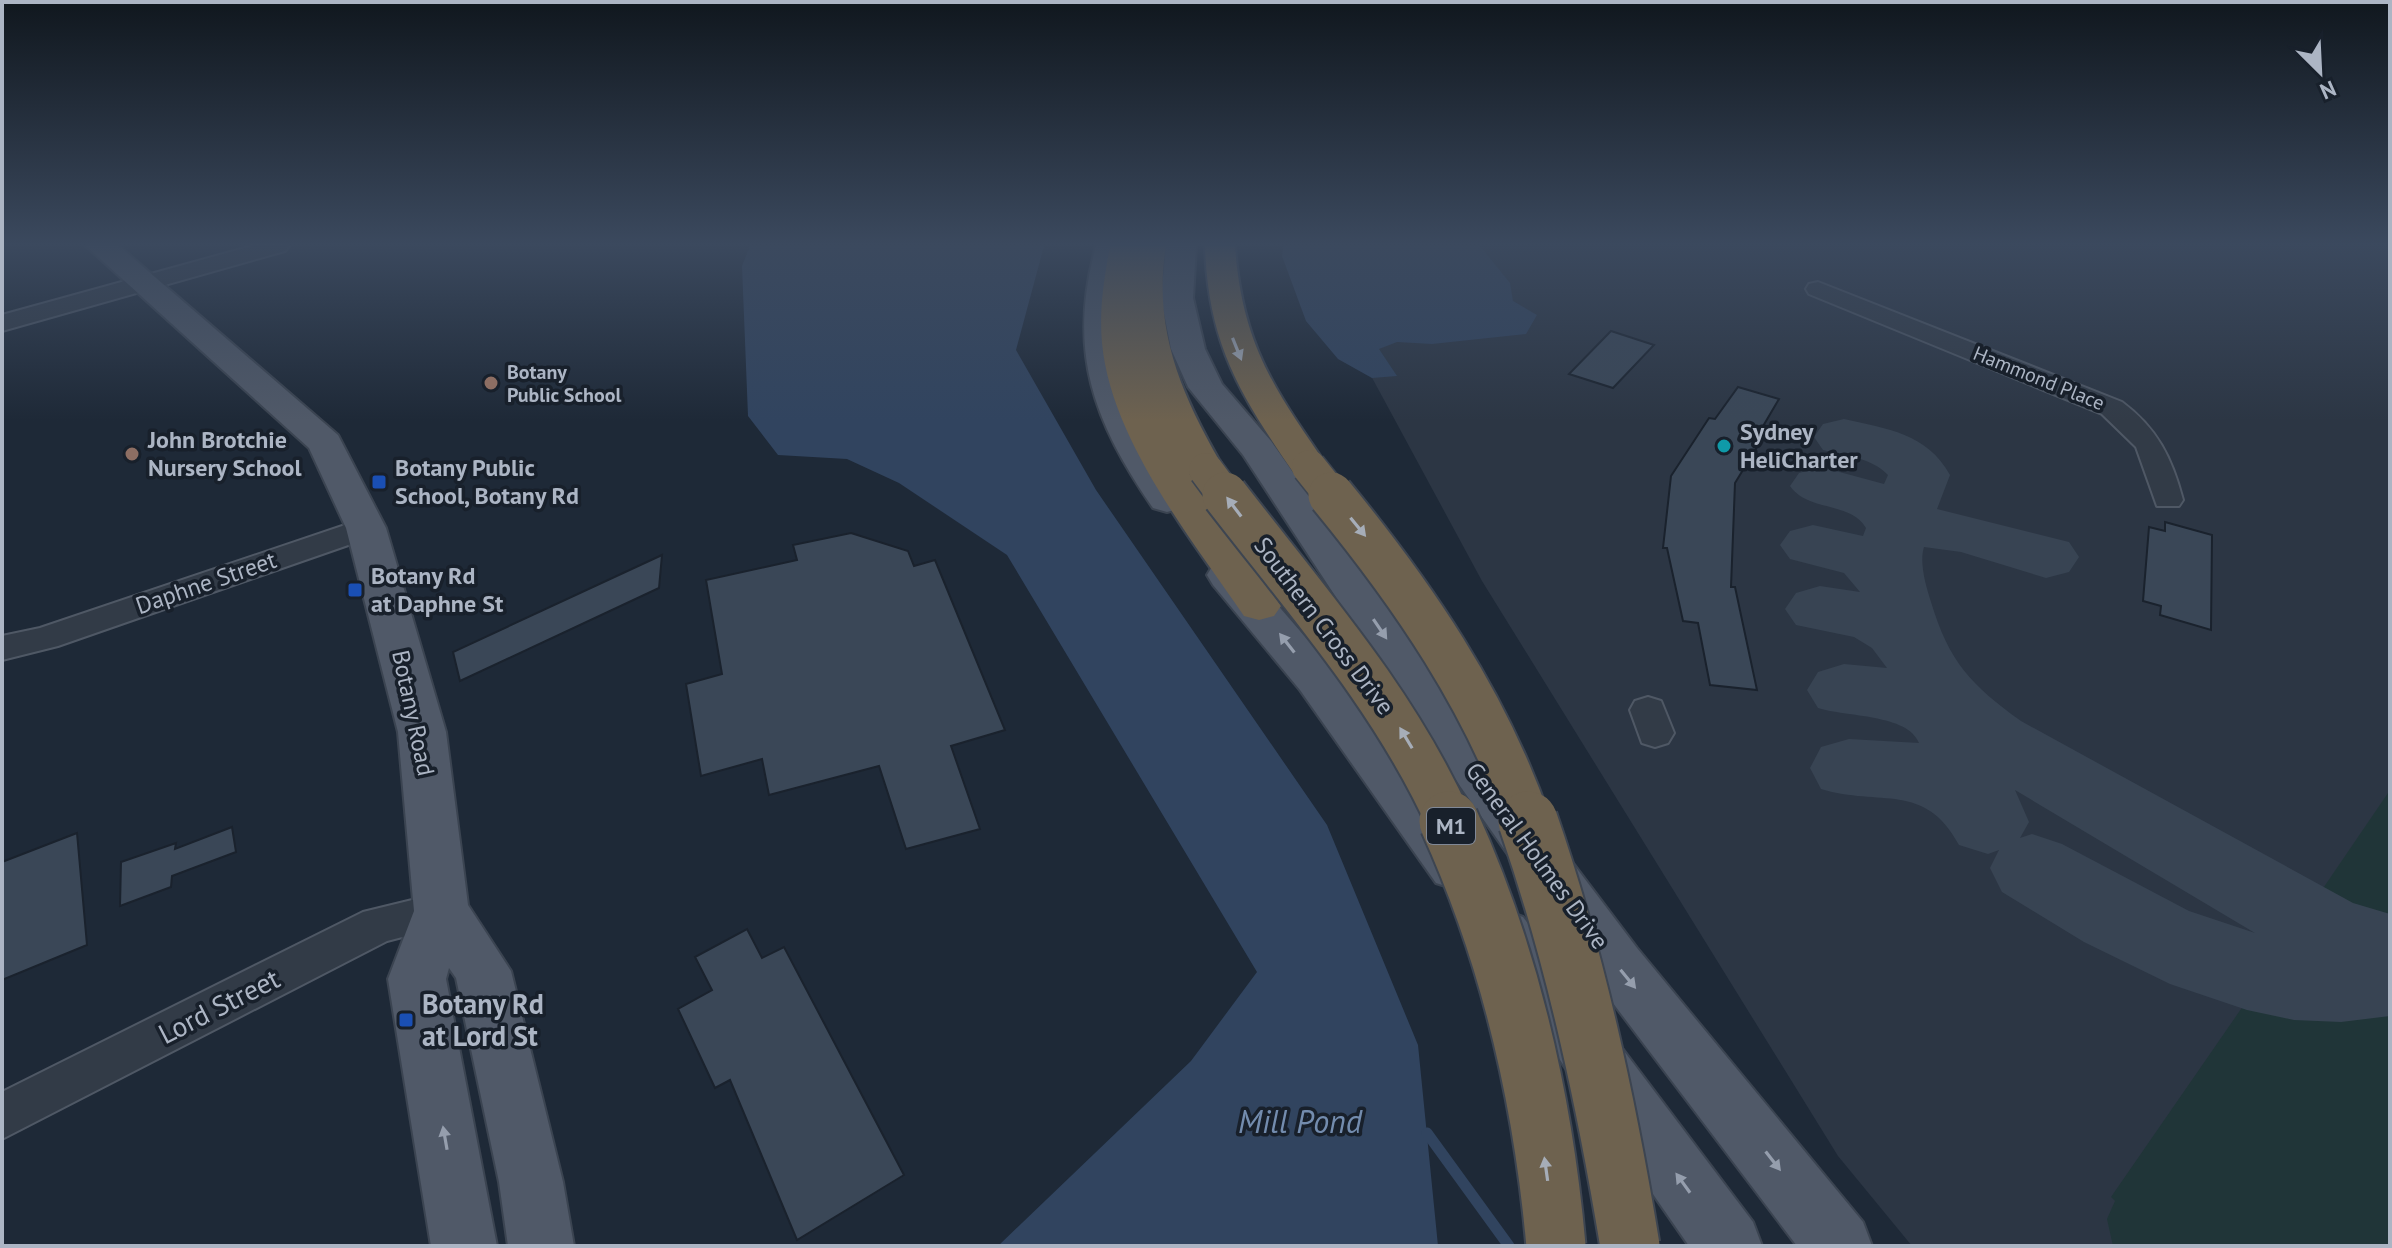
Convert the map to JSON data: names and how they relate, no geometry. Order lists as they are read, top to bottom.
{
  "streets": {
    "highway": ["Southern Cross Drive", "M1"],
    "main road": ["Botany Road", "General Holmes Drive"],
    "street": ["Hammond Place", "Daphne Street", "Lord Street"]
  },
  "crossings": [
    ["Daphne Street", "Botany Road"],
    ["Botany Road", "Lord Street"]
  ],
  "water": ["Mill Pond"],
  "places": {
    "other": ["Botany Public School", "Sydney HeliCharter", "John Brotchie Nursery School"],
    "transit": ["Botany Public School, Botany Rd", "Botany Rd at Daphne St", "Botany Rd at Lord St"]
  },
  "north": "bottom right"
}
